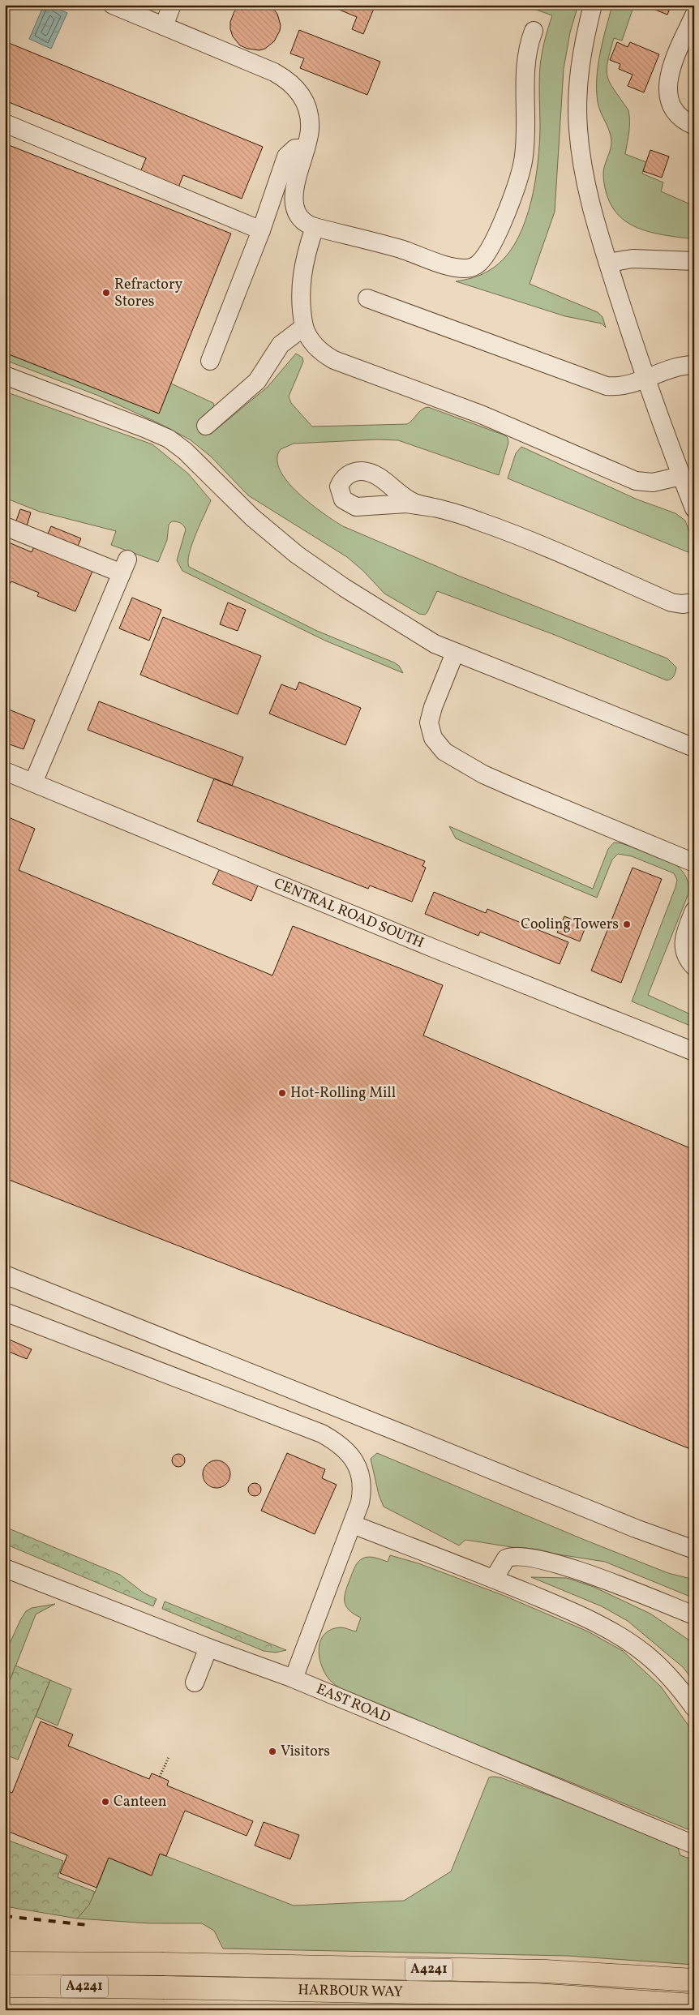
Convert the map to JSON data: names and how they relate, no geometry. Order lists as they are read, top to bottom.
{
  "streets": {
    "main road": ["A4241", "HARBOUR WAY"],
    "lane": ["CENTRAL ROAD SOUTH", "EAST ROAD"]
  },
  "places": [
    "Refractory Stores",
    "Cooling Towers",
    "Hot-Rolling Mill",
    "Visitors",
    "Canteen"
  ]
}
